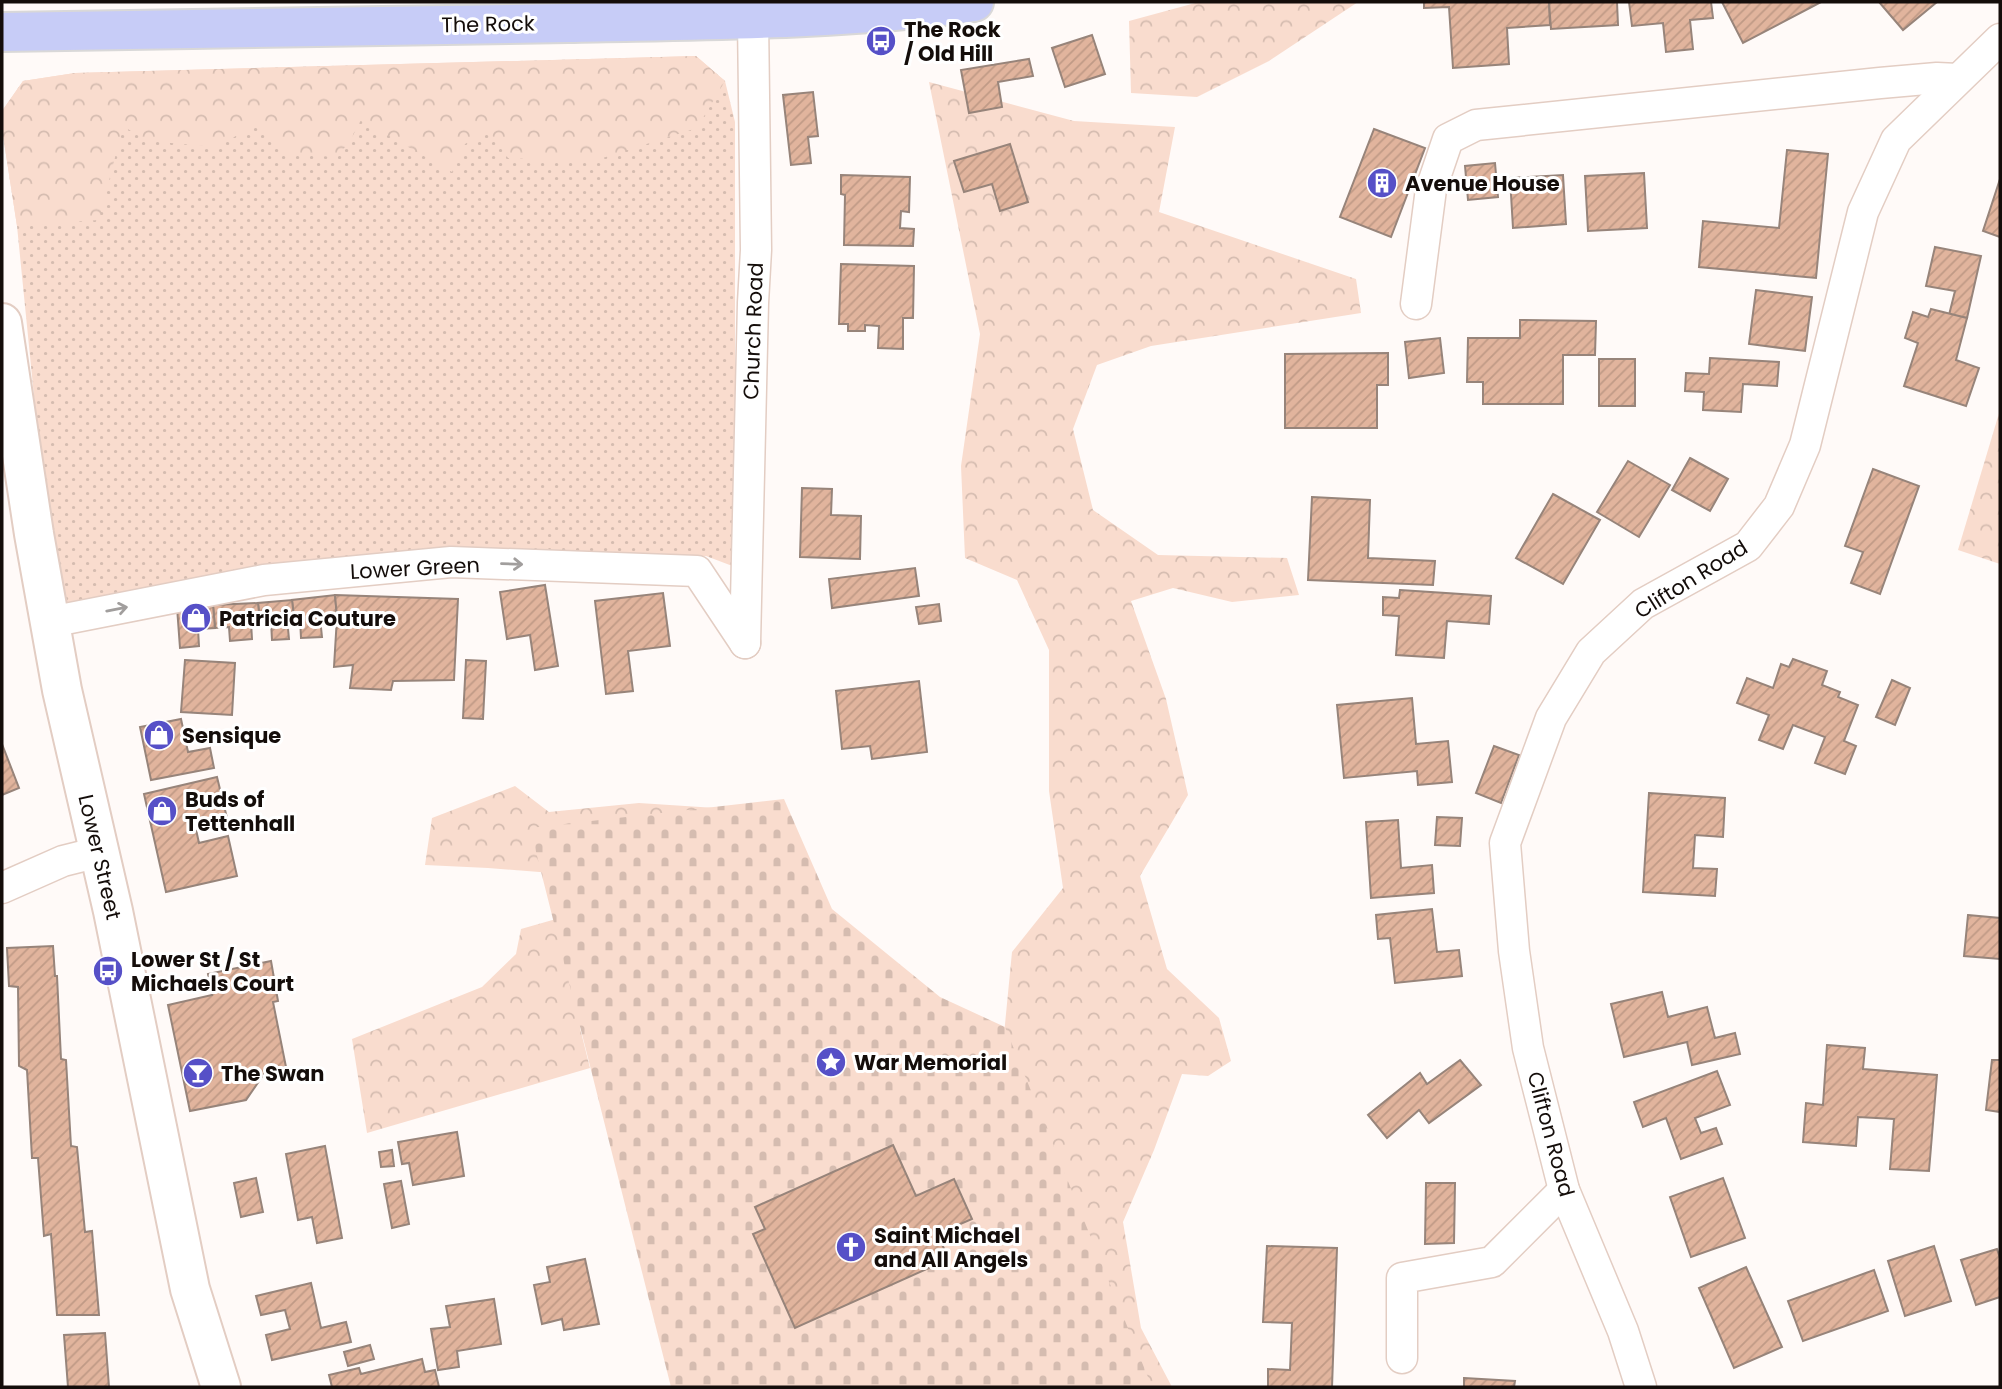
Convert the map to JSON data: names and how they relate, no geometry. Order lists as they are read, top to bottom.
{
  "streets": {
    "highway": ["The Rock"],
    "street": [
      "Church Road",
      "Lower Green",
      "Clifton Road",
      "Lower Street"
    ]
  },
  "crossings": [
    ["The Rock", "Church Road"],
    ["Church Road", "Lower Green"],
    ["Lower Green", "Lower Street"]
  ],
  "one_way": ["Lower Green"],
  "places": {
    "bus stop": ["The Rock / Old Hill", "Lower St / St Michaels Court"],
    "building": ["Avenue House"],
    "shop": ["Patricia Couture", "Sensique", "Buds of Tettenhall"],
    "place": ["War Memorial"],
    "bar": ["The Swan"],
    "church": ["Saint Michael and All Angels"]
  }
}
